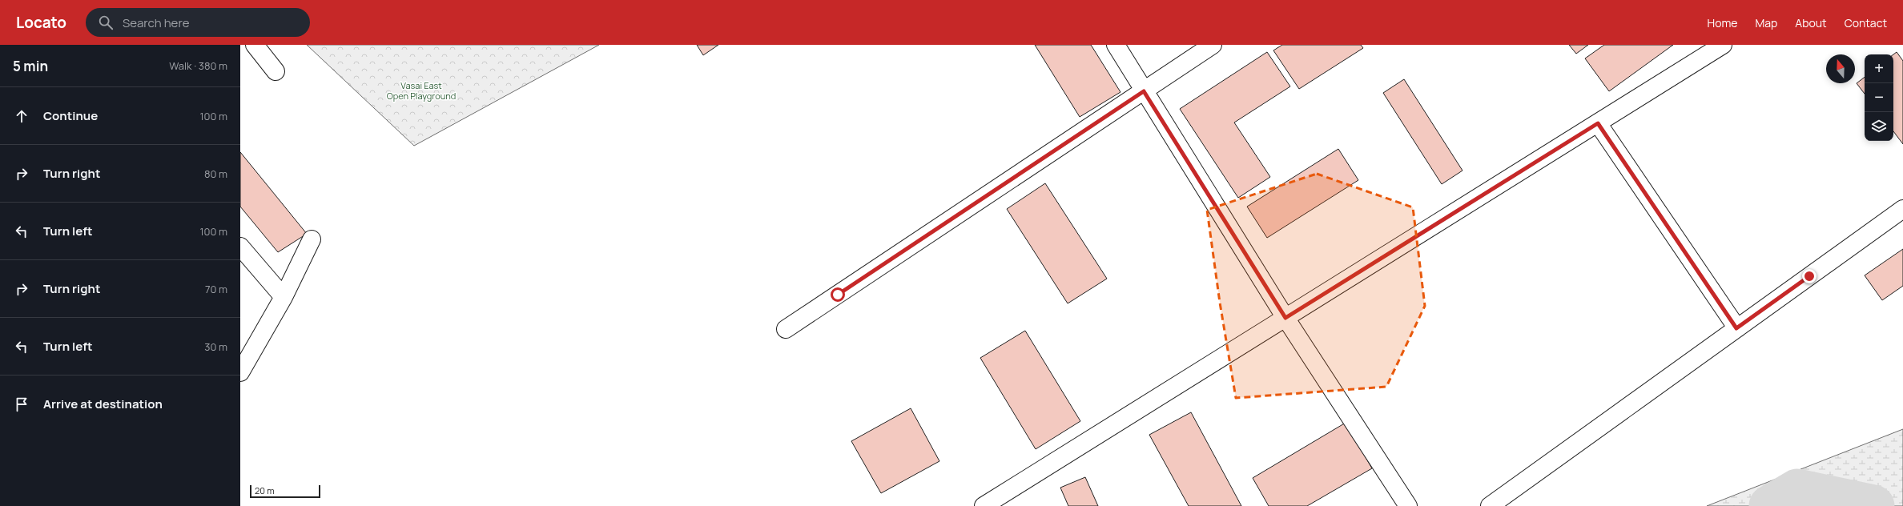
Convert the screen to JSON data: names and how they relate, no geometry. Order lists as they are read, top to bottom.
{
  "parks": ["Vasai East Open Playground"],
  "scale_bar": "20 m",
  "north": "top",
  "page": {
    "header": "Locato",
    "search": "Search here",
    "nav": [
      "Home",
      "Map",
      "About",
      "Contact"
    ],
    "heading": ["5 min", "Walk · 380 m"],
    "map_buttons": ["+", "−"],
    "list": [
      ["Continue", "100 m"],
      ["Turn right", "80 m"],
      ["Turn left", "100 m"],
      ["Turn right", "70 m"],
      ["Turn left", "30 m"],
      "Arrive at destination"
    ],
    "scale": "20 m"
  }
}
